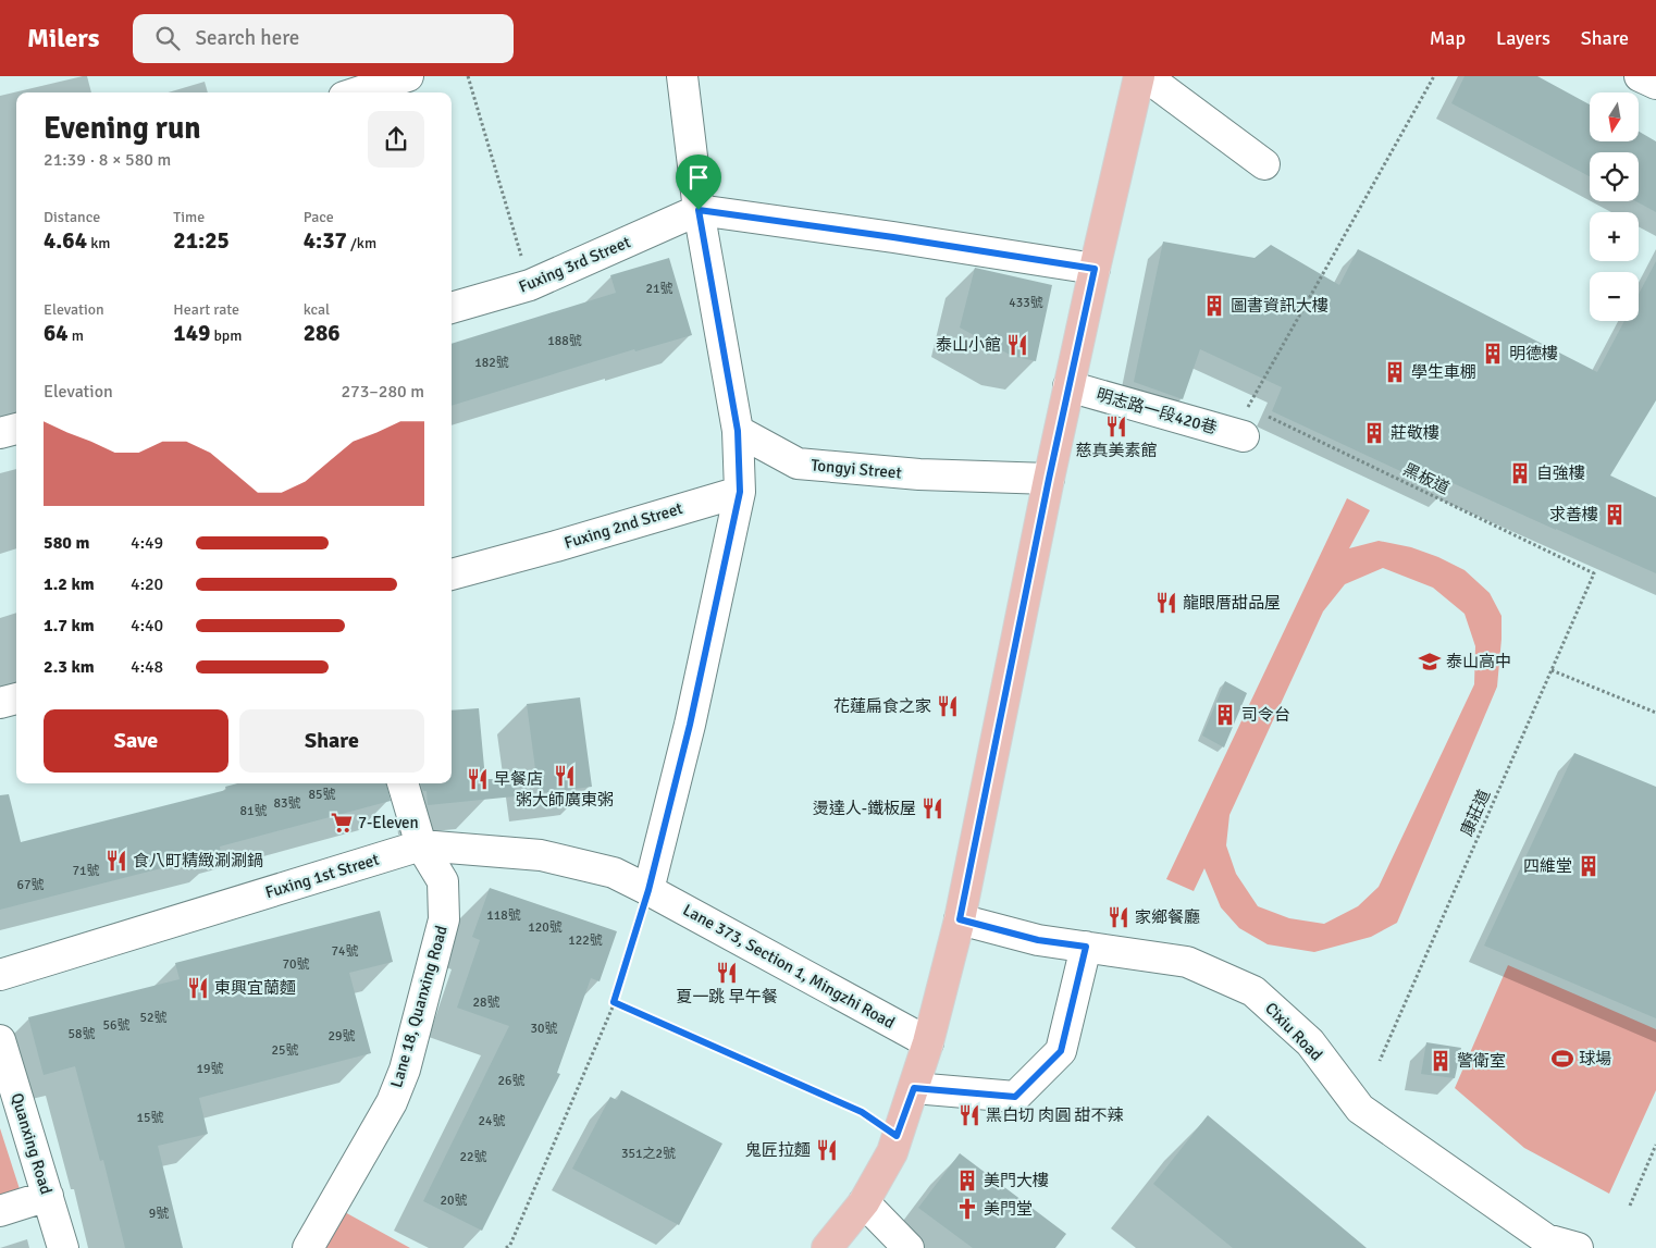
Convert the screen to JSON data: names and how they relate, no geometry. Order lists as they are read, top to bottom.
{
  "streets": {
    "street": [
      "Fuxing 3rd Street",
      "明志路一段420巷",
      "Tongyi Street",
      "Fuxing 2nd Street",
      "Fuxing 1st Street",
      "Lane 373, Section 1, Mingzhi Road",
      "Lane 18, Quanxing Road",
      "Cixiu Road",
      "Quanxing Road"
    ],
    "path": ["黑板道", "康莊道"]
  },
  "crossings": [
    ["黑板道", "康莊道"],
    ["Fuxing 1st Street", "Lane 373, Section 1, Mingzhi Road"],
    ["Fuxing 1st Street", "Lane 18, Quanxing Road"]
  ],
  "places": {
    "building": [
      "圖書資訊大樓",
      "明德樓",
      "學生車棚",
      "莊敬樓",
      "自強樓",
      "求善樓",
      "司令台",
      "四維堂",
      "警衛室",
      "美門大樓"
    ],
    "restaurant": [
      "泰山小館",
      "慈真美素館",
      "龍眼厝甜品屋",
      "花蓮扁食之家",
      "粥大師廣東粥",
      "早餐店",
      "燙達人-鐵板屋",
      "食八町精緻涮涮鍋",
      "家鄉餐廳",
      "夏一跳 早午餐",
      "東興宜蘭麵",
      "黑白切 肉圓 甜不辣",
      "鬼匠拉麵"
    ],
    "school or university": ["泰山高中"],
    "supermarket": ["7-Eleven"],
    "sports": ["球場"],
    "church": ["美門堂"]
  },
  "house_numbers": [
    "21號",
    "433號",
    "188號",
    "182號",
    "85號",
    "83號",
    "81號",
    "71號",
    "67號",
    "118號",
    "120號",
    "122號",
    "74號",
    "70號",
    "28號",
    "52號",
    "56號",
    "30號",
    "58號",
    "29號",
    "25號",
    "19號",
    "26號",
    "15號",
    "24號",
    "351之2號",
    "22號",
    "20號",
    "9號"
  ],
  "north": "bottom",
  "page": {
    "header": "Milers",
    "search": "Search here",
    "nav": ["Map", "Layers", "Share"],
    "map_buttons": ["+", "−"],
    "heading": ["Evening run", "21:39 · 8 × 580 m"],
    "stats": [
      ["Distance", "4.64 km"],
      ["Time", "21:25"],
      ["Pace", "4:37 /km"],
      ["Elevation", "64 m"],
      ["Heart rate", "149 bpm"],
      ["kcal", "286"]
    ],
    "chart": ["Elevation", "273–280 m"],
    "list": [
      {
        "name": "580 m",
        "note": "4:49"
      },
      {
        "name": "1.2 km",
        "note": "4:20"
      },
      {
        "name": "1.7 km",
        "note": "4:40"
      },
      {
        "name": "2.3 km",
        "note": "4:48"
      }
    ],
    "buttons": ["Save", "Share"]
  }
}
